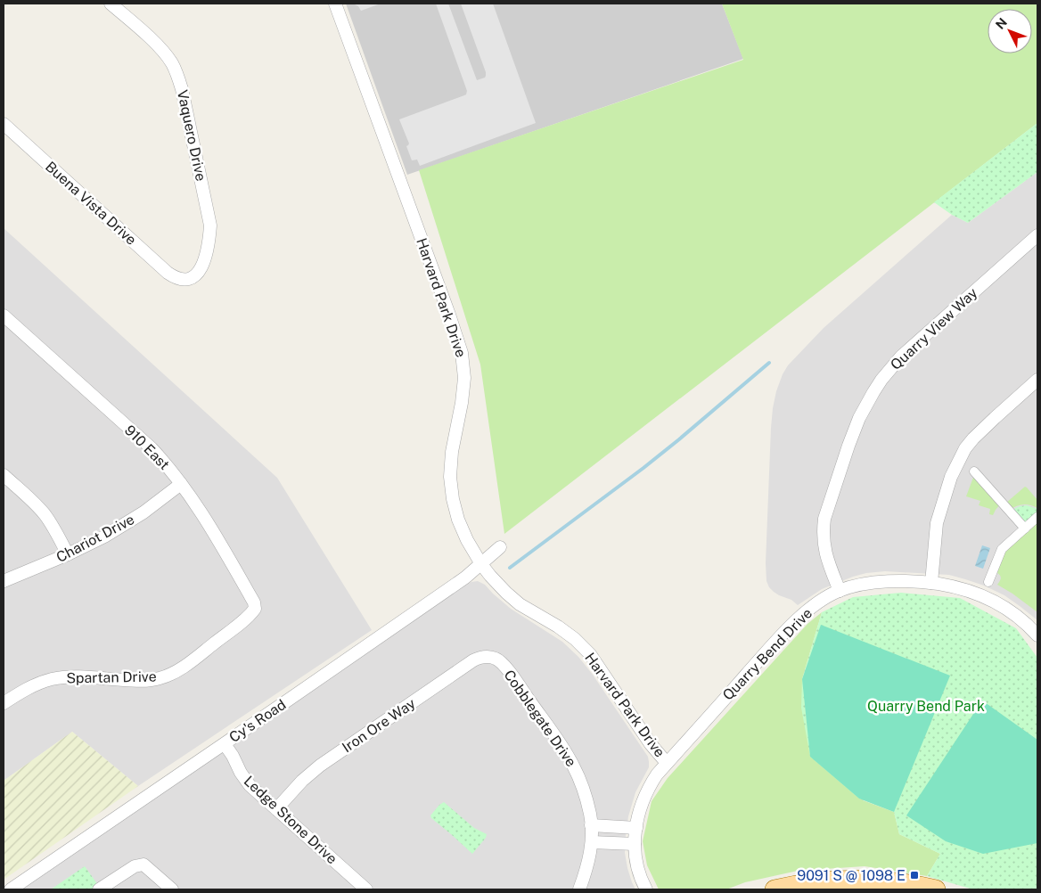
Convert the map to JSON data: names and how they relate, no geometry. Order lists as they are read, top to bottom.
{
  "streets": {
    "street": [
      "Vaquero Drive",
      "Buena Vista Drive",
      "Harvard Park Drive",
      "Quarry View Way",
      "910 East",
      "Chariot Drive",
      "Quarry Bend Drive",
      "Spartan Drive",
      "Cobblegate Drive",
      "Cy's Road",
      "Iron Ore Way",
      "Ledge Stone Drive"
    ]
  },
  "crossings": [
    ["Vaquero Drive", "Buena Vista Drive"],
    ["Harvard Park Drive", "Quarry Bend Drive"],
    ["Harvard Park Drive", "Cy's Road"],
    ["Quarry View Way", "Quarry Bend Drive"],
    ["910 East", "Chariot Drive"],
    ["910 East", "Spartan Drive"],
    ["Cobblegate Drive", "Iron Ore Way"],
    ["Cy's Road", "Ledge Stone Drive"],
    ["Iron Ore Way", "Ledge Stone Drive"]
  ],
  "parks": ["Quarry Bend Park"],
  "places": {
    "transit": ["9091 S @ 1098 E"]
  },
  "north": "top left"
}
